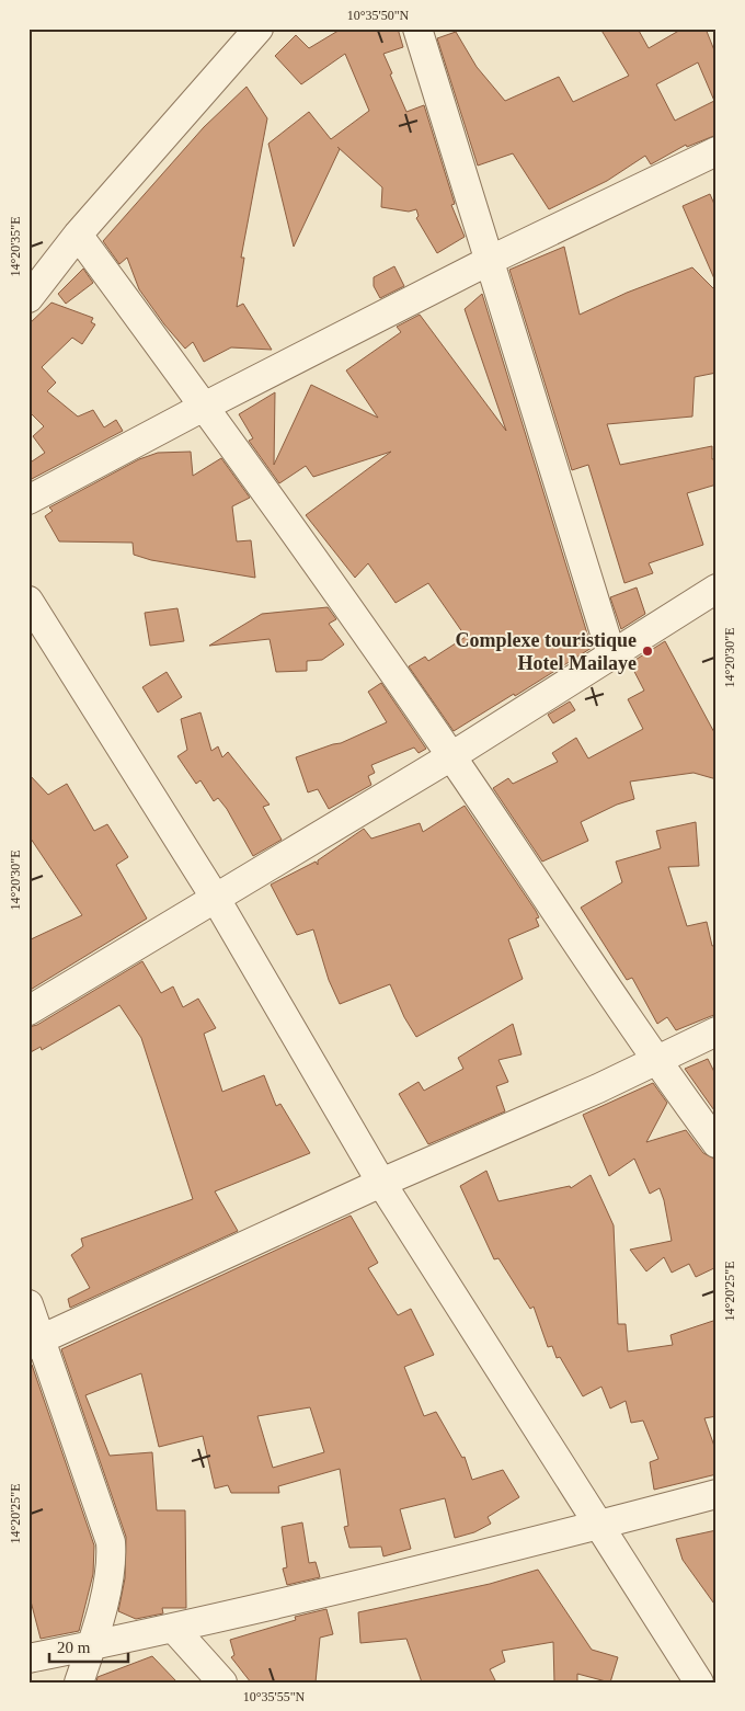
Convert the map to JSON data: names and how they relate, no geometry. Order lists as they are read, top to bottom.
{
  "places": ["Complexe touristique Hotel Mailaye"],
  "scale_bar": "20 m",
  "coordinates": [
    "10°35'50\"N",
    "14°20'35\"E",
    "14°20'30\"E",
    "14°20'25\"E",
    "10°35'55\"N"
  ]
}
